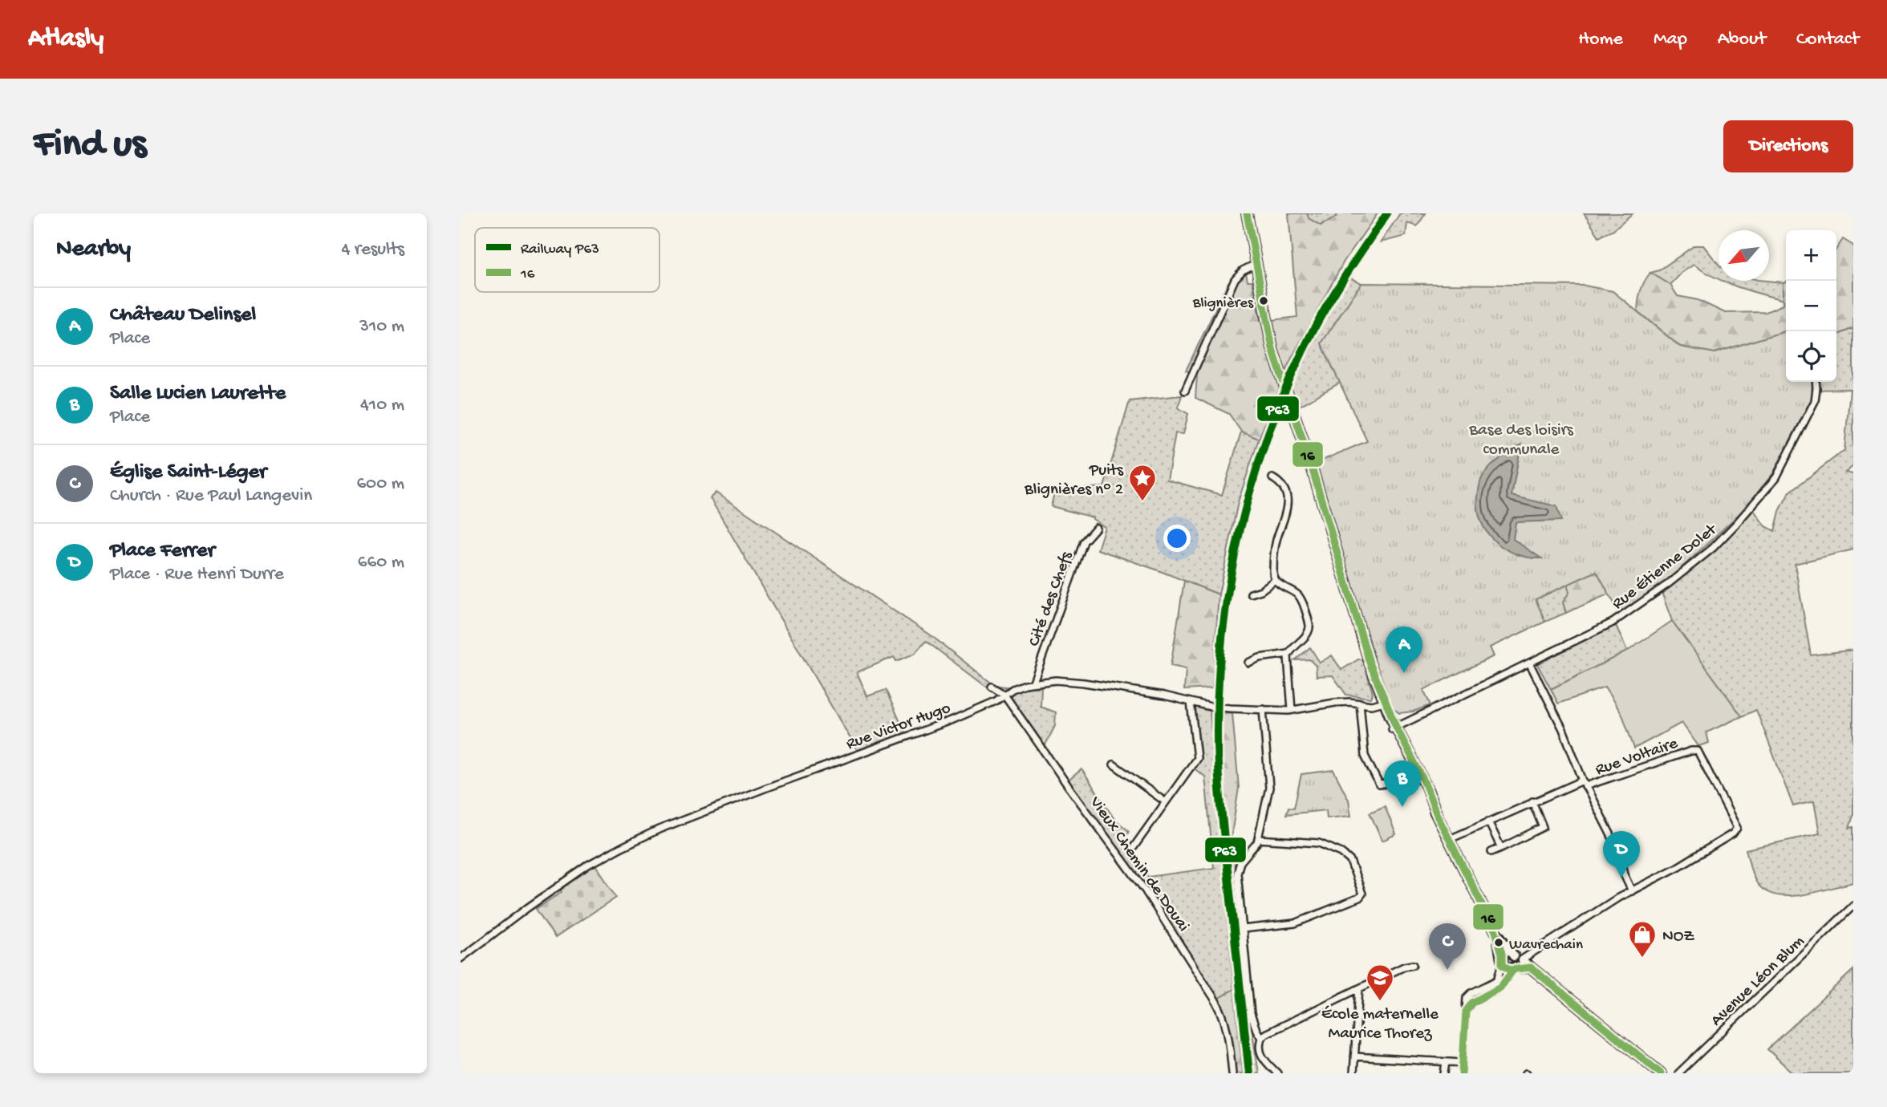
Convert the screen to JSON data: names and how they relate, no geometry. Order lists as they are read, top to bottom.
{
  "streets": {
    "street": [
      "Rue Étienne Dolet",
      "Cité des Chefs",
      "Rue Victor Hugo",
      "Rue Voltaire",
      "Vieux Chemin de Douai",
      "Avenue Léon Blum"
    ]
  },
  "crossings": [
    ["Cité des Chefs", "Rue Victor Hugo"],
    ["Rue Victor Hugo", "Vieux Chemin de Douai"]
  ],
  "parks": ["Base des loisirs communale"],
  "places": {
    "other": ["Blignières", "Wavrechain"],
    "place": ["Puits Blignières n° 2"],
    "shop": ["NOZ"],
    "school or university": ["École maternelle Maurice Thorez"]
  },
  "lines": ["rail line P63", "transit line 16"],
  "legend": ["Railway P63", "16"],
  "north": "bottom left",
  "page": {
    "header": "Atlasly",
    "nav": [
      "Home",
      "Map",
      "About",
      "Contact"
    ],
    "buttons": "Directions",
    "title": "Find us",
    "heading": ["Nearby", "4 results"],
    "map_buttons": ["+", "−"],
    "list": [
      {
        "mark": "A",
        "name": "Château Delinsel",
        "note": "Place",
        "value": "310 m"
      },
      {
        "mark": "B",
        "name": "Salle Lucien Laurette",
        "note": "Place",
        "value": "410 m"
      },
      {
        "mark": "C",
        "name": "Église Saint-Léger",
        "note": "Church · Rue Paul Langevin",
        "value": "600 m"
      },
      {
        "mark": "D",
        "name": "Place Ferrer",
        "note": "Place · Rue Henri Durre",
        "value": "660 m"
      }
    ],
    "pins": [
      "A",
      "B",
      "D",
      "C"
    ]
  }
}
